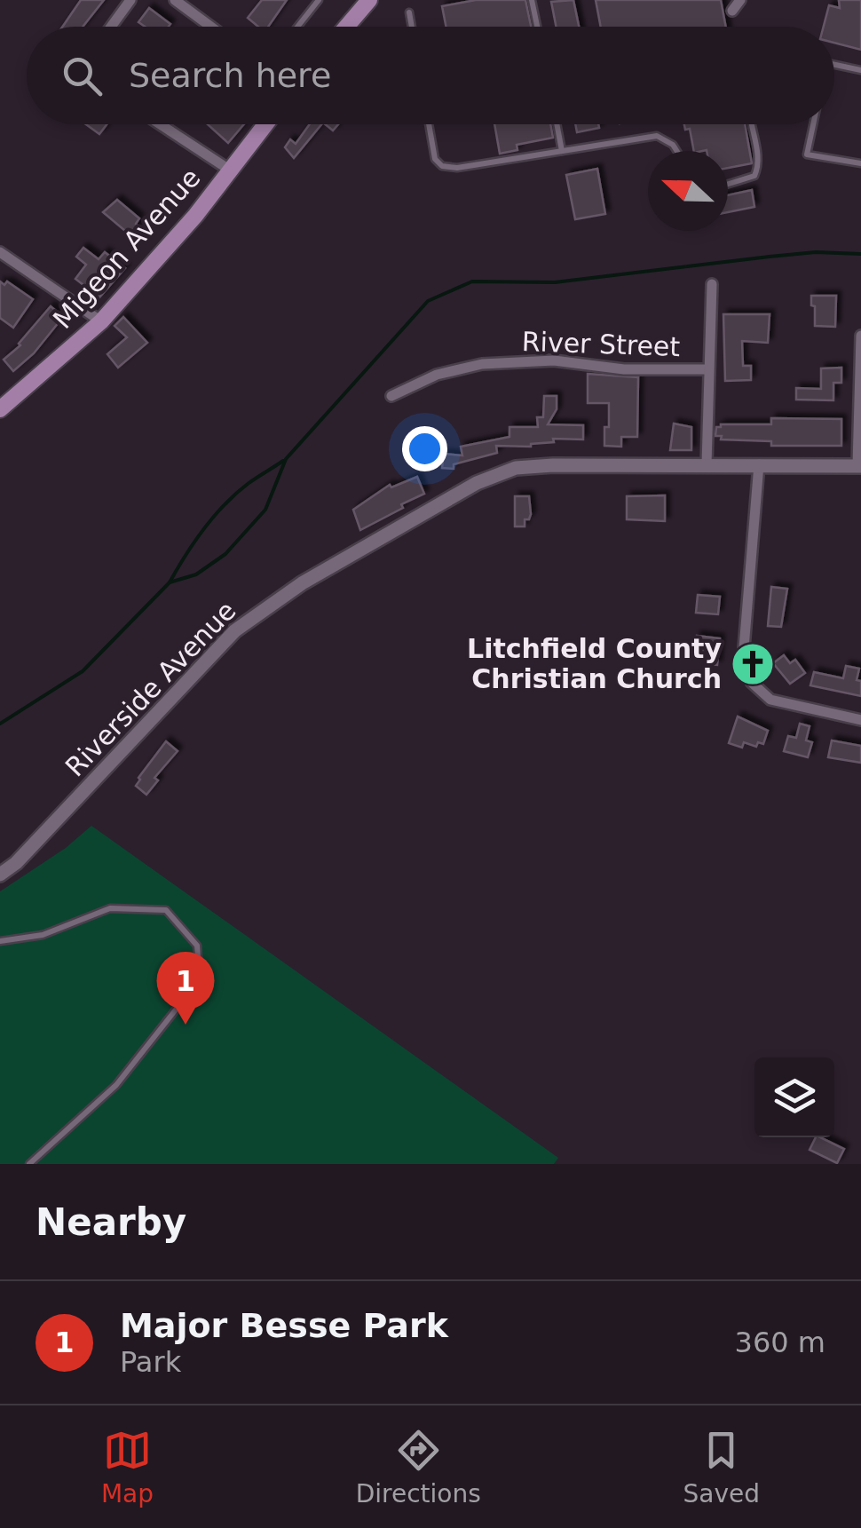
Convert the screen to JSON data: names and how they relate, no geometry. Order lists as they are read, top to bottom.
{
  "streets": {
    "main road": ["Migeon Avenue"],
    "street": ["River Street", "Riverside Avenue"]
  },
  "places": {
    "church": ["Litchfield County Christian Church"]
  },
  "north": "left",
  "page": {
    "search": "Search here",
    "pins": "1",
    "heading": "Nearby",
    "list": [
      {
        "mark": "1",
        "name": "Major Besse Park",
        "note": "Park",
        "value": "360 m"
      }
    ],
    "nav": ["Map", "Directions", "Saved"]
  }
}
